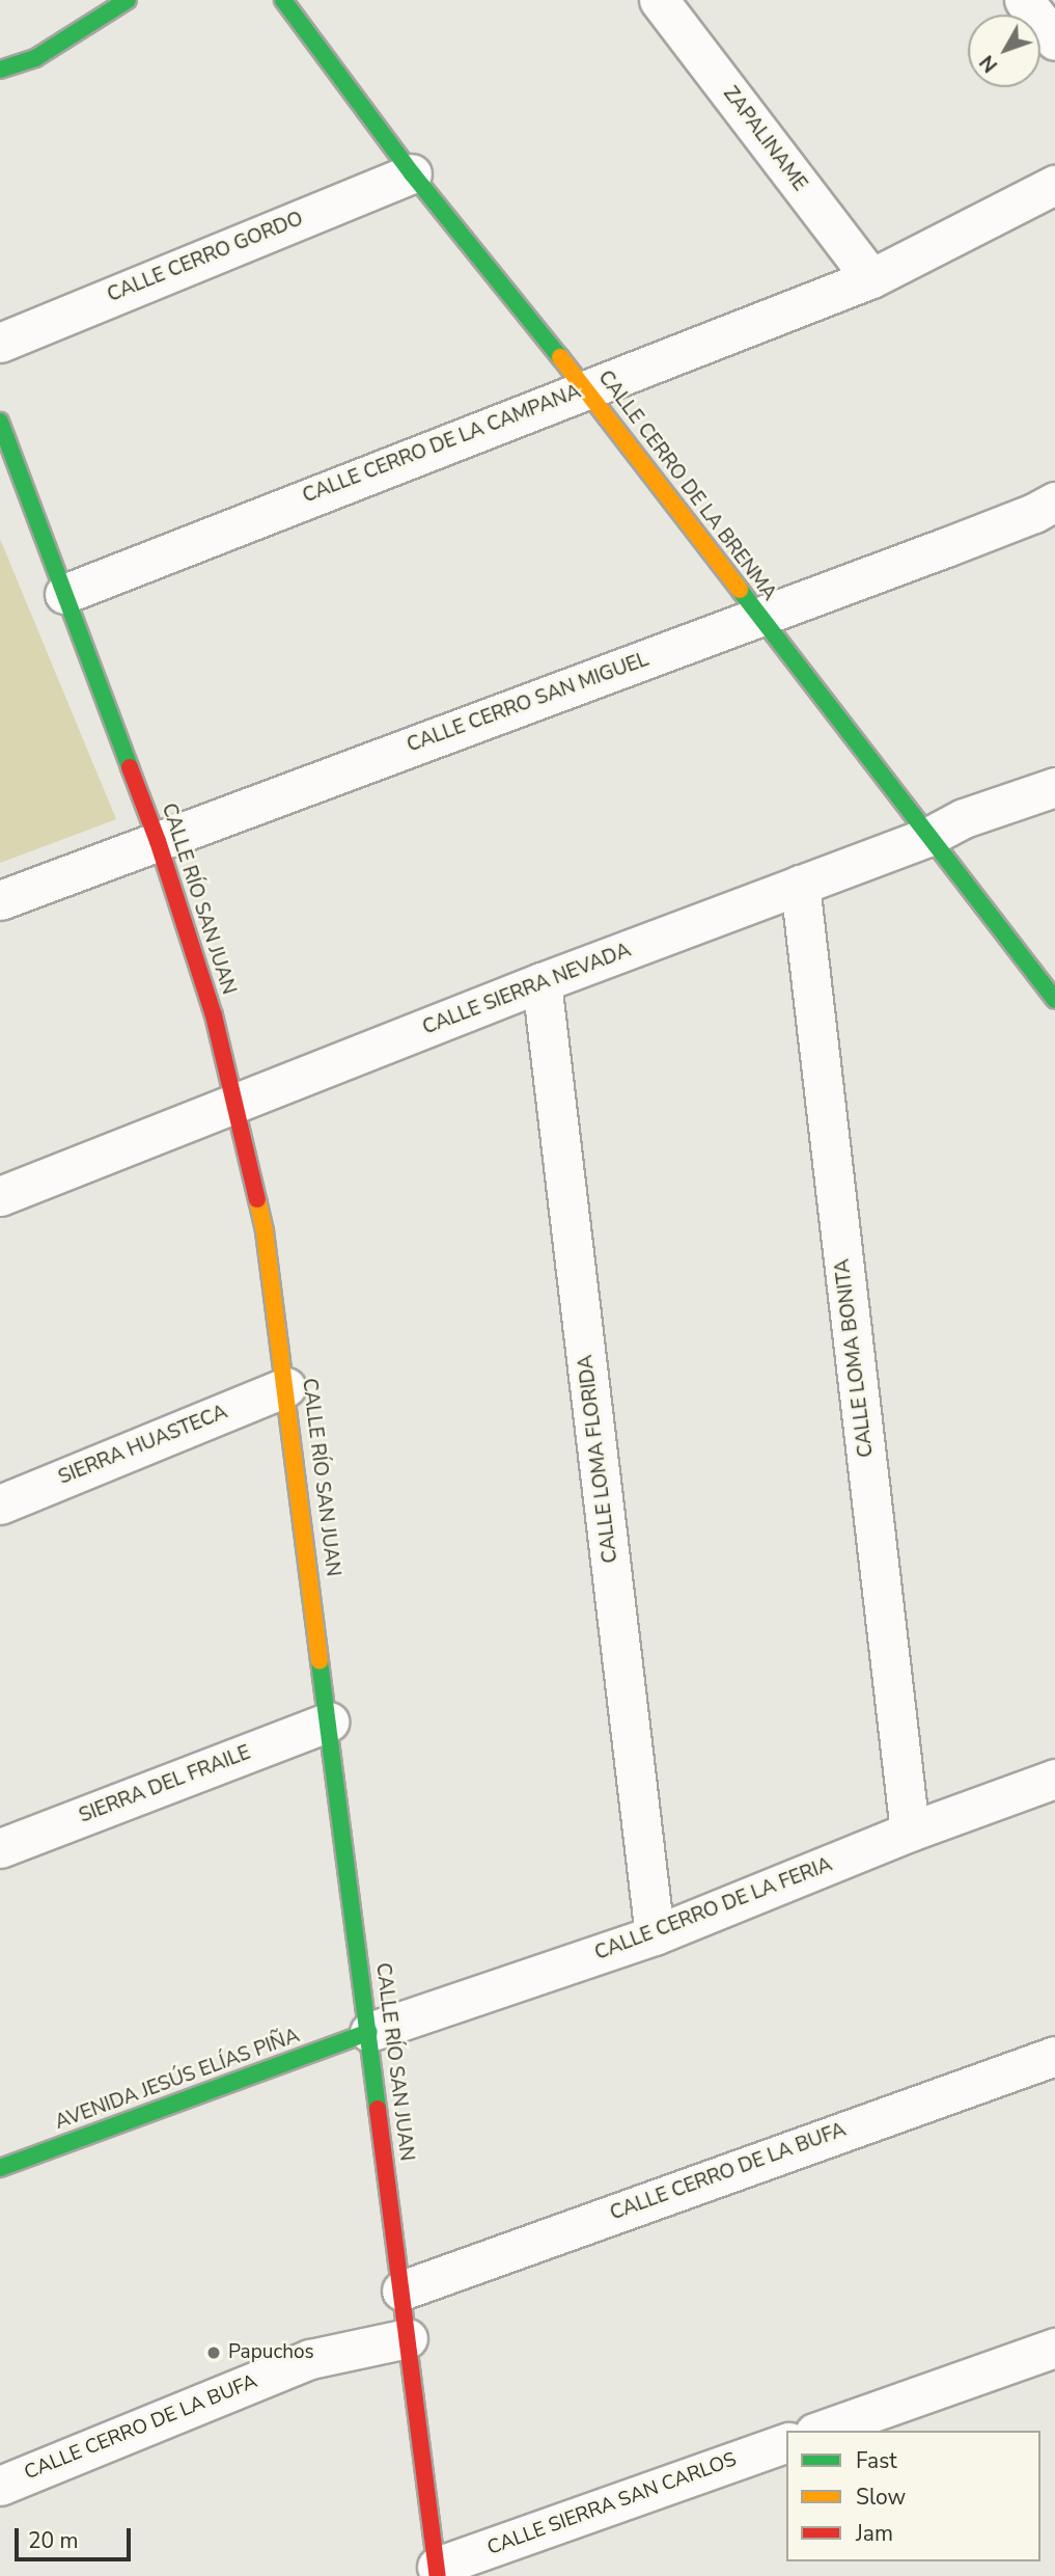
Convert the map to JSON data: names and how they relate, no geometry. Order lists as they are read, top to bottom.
{
  "streets": {
    "street": [
      "ZAPALINAME",
      "CALLE CERRO GORDO",
      "CALLE CERRO DE LA CAMPANA",
      "CALLE CERRO DE LA BRENMA",
      "CALLE CERRO SAN MIGUEL",
      "CALLE RÍO SAN JUAN",
      "CALLE SIERRA NEVADA",
      "CALLE LOMA BONITA",
      "SIERRA HUASTECA",
      "CALLE LOMA FLORIDA",
      "SIERRA DEL FRAILE",
      "CALLE CERRO DE LA FERIA",
      "AVENIDA JESÚS ELÍAS PIÑA",
      "CALLE CERRO DE LA BUFA",
      "CALLE SIERRA SAN CARLOS"
    ]
  },
  "crossings": [
    ["ZAPALINAME", "CALLE CERRO DE LA CAMPANA"],
    ["CALLE CERRO GORDO", "CALLE CERRO DE LA BRENMA"],
    ["CALLE CERRO DE LA CAMPANA", "CALLE CERRO DE LA BRENMA"],
    ["CALLE CERRO DE LA CAMPANA", "CALLE RÍO SAN JUAN"],
    ["CALLE CERRO DE LA BRENMA", "CALLE CERRO SAN MIGUEL"],
    ["CALLE CERRO DE LA BRENMA", "CALLE SIERRA NEVADA"],
    ["CALLE CERRO SAN MIGUEL", "CALLE RÍO SAN JUAN"],
    ["CALLE RÍO SAN JUAN", "CALLE SIERRA NEVADA"],
    ["CALLE RÍO SAN JUAN", "SIERRA HUASTECA"],
    ["CALLE RÍO SAN JUAN", "SIERRA DEL FRAILE"],
    ["CALLE RÍO SAN JUAN", "CALLE CERRO DE LA FERIA"],
    ["CALLE RÍO SAN JUAN", "AVENIDA JESÚS ELÍAS PIÑA"],
    ["CALLE RÍO SAN JUAN", "CALLE CERRO DE LA BUFA"],
    ["CALLE RÍO SAN JUAN", "CALLE SIERRA SAN CARLOS"],
    ["CALLE SIERRA NEVADA", "CALLE LOMA BONITA"],
    ["CALLE SIERRA NEVADA", "CALLE LOMA FLORIDA"],
    ["CALLE LOMA BONITA", "CALLE CERRO DE LA FERIA"],
    ["CALLE LOMA FLORIDA", "CALLE CERRO DE LA FERIA"],
    ["CALLE CERRO DE LA FERIA", "AVENIDA JESÚS ELÍAS PIÑA"]
  ],
  "places": ["Papuchos"],
  "legend": ["Fast", "Slow", "Jam"],
  "scale_bar": "20 m",
  "north": "bottom left"
}
